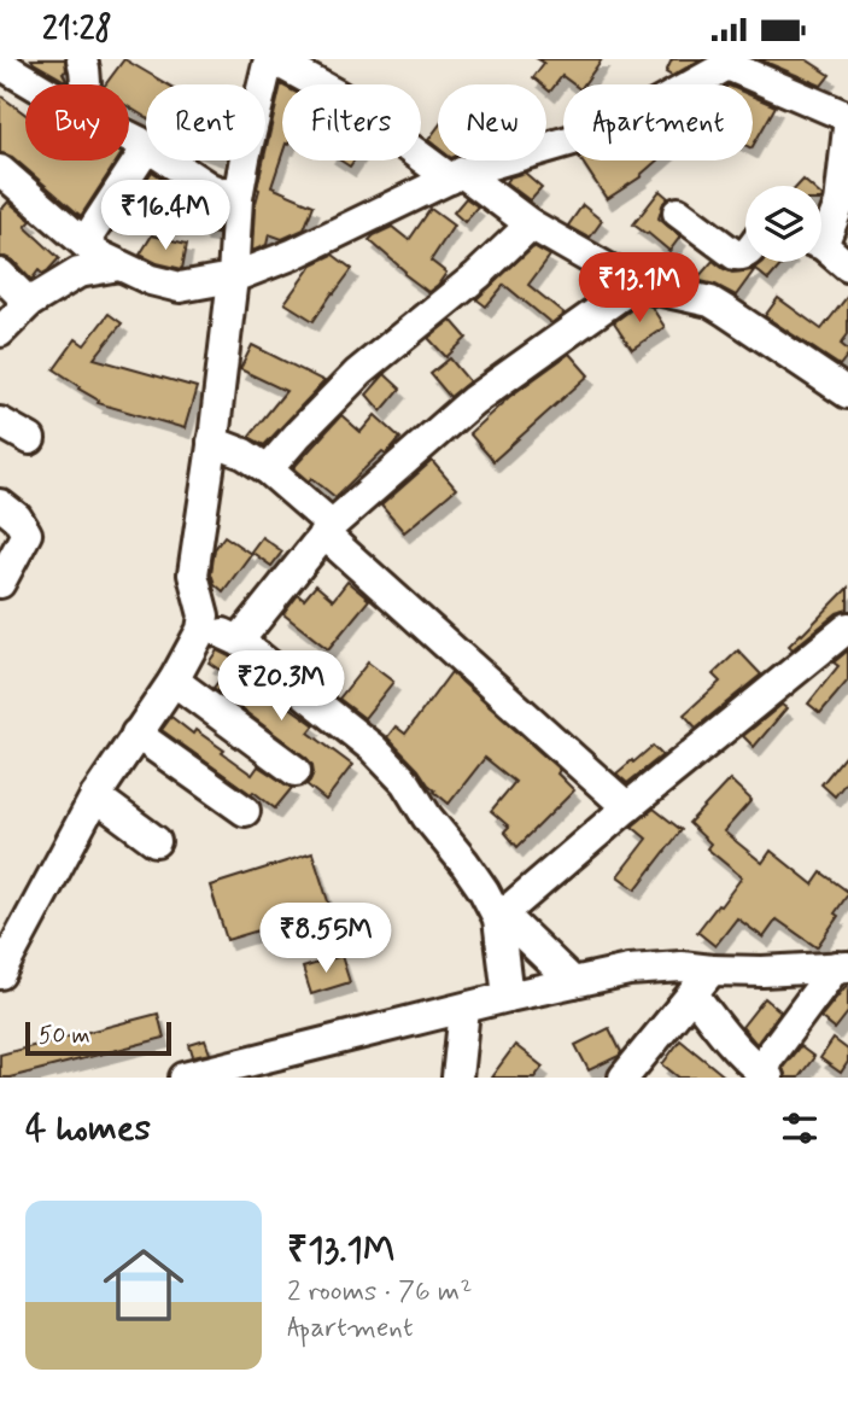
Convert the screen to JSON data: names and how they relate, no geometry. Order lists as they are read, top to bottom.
{
  "scale_bar": "50 m",
  "page": {
    "status": "21:28",
    "chip": [
      "Buy",
      "Rent",
      "Filters",
      "New",
      "Apartment"
    ],
    "price": [
      "₹16.4M",
      "₹13.1M",
      "₹20.3M",
      "₹8.55M"
    ],
    "scale": "50 m",
    "heading": "4 homes",
    "list": [
      {
        "name": "₹13.1M",
        "note": "2 rooms · 76 m² · Apartment"
      }
    ]
  }
}
